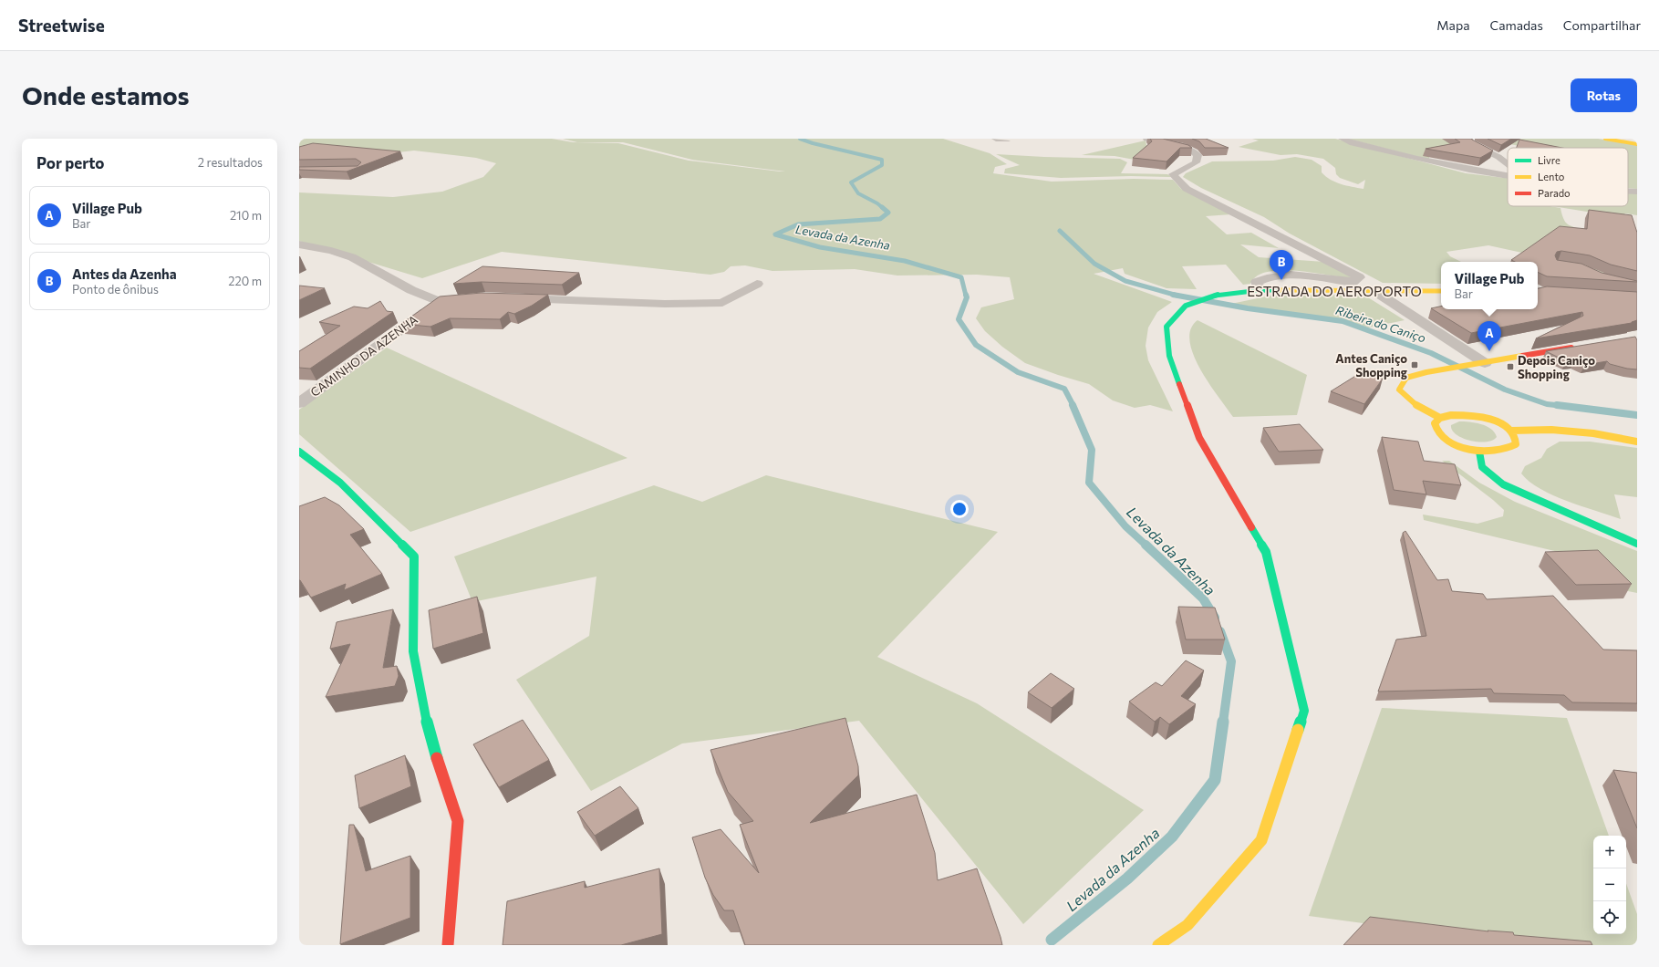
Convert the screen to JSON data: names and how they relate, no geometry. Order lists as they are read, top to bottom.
{
  "streets": {
    "street": ["ESTRADA DO AEROPORTO", "CAMINHO DA AZENHA"]
  },
  "water": ["Levada da Azenha", "Ribeira do Caniço"],
  "places": {
    "transit": ["Antes Caniço Shopping", "Depois Caniço Shopping"]
  },
  "legend": ["Livre", "Lento", "Parado"],
  "page": {
    "header": "Streetwise",
    "nav": ["Mapa", "Camadas", "Compartilhar"],
    "buttons": "Rotas",
    "title": "Onde estamos",
    "heading": ["Por perto", "2 resultados"],
    "list": [
      {
        "mark": "A",
        "name": "Village Pub",
        "note": "Bar",
        "value": "210 m"
      },
      {
        "mark": "B",
        "name": "Antes da Azenha",
        "note": "Ponto de ônibus",
        "value": "220 m"
      }
    ],
    "pins": ["B", "A"],
    "popup": ["Village Pub", "Bar"],
    "map_buttons": ["+", "−"]
  }
}
